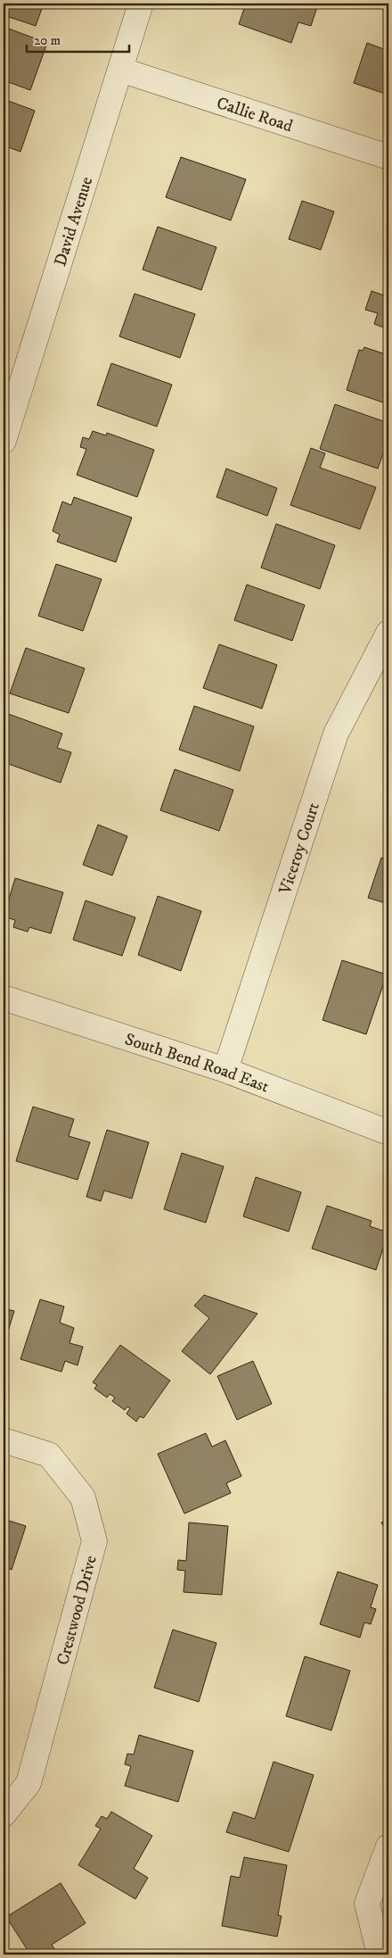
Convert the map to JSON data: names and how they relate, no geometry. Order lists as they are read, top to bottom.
{
  "streets": {
    "street": [
      "Callie Road",
      "David Avenue",
      "Viceroy Court",
      "South Bend Road East",
      "Crestwood Drive"
    ]
  },
  "crossings": [
    ["Callie Road", "David Avenue"],
    ["Viceroy Court", "South Bend Road East"]
  ],
  "scale_bar": "20 m"
}
